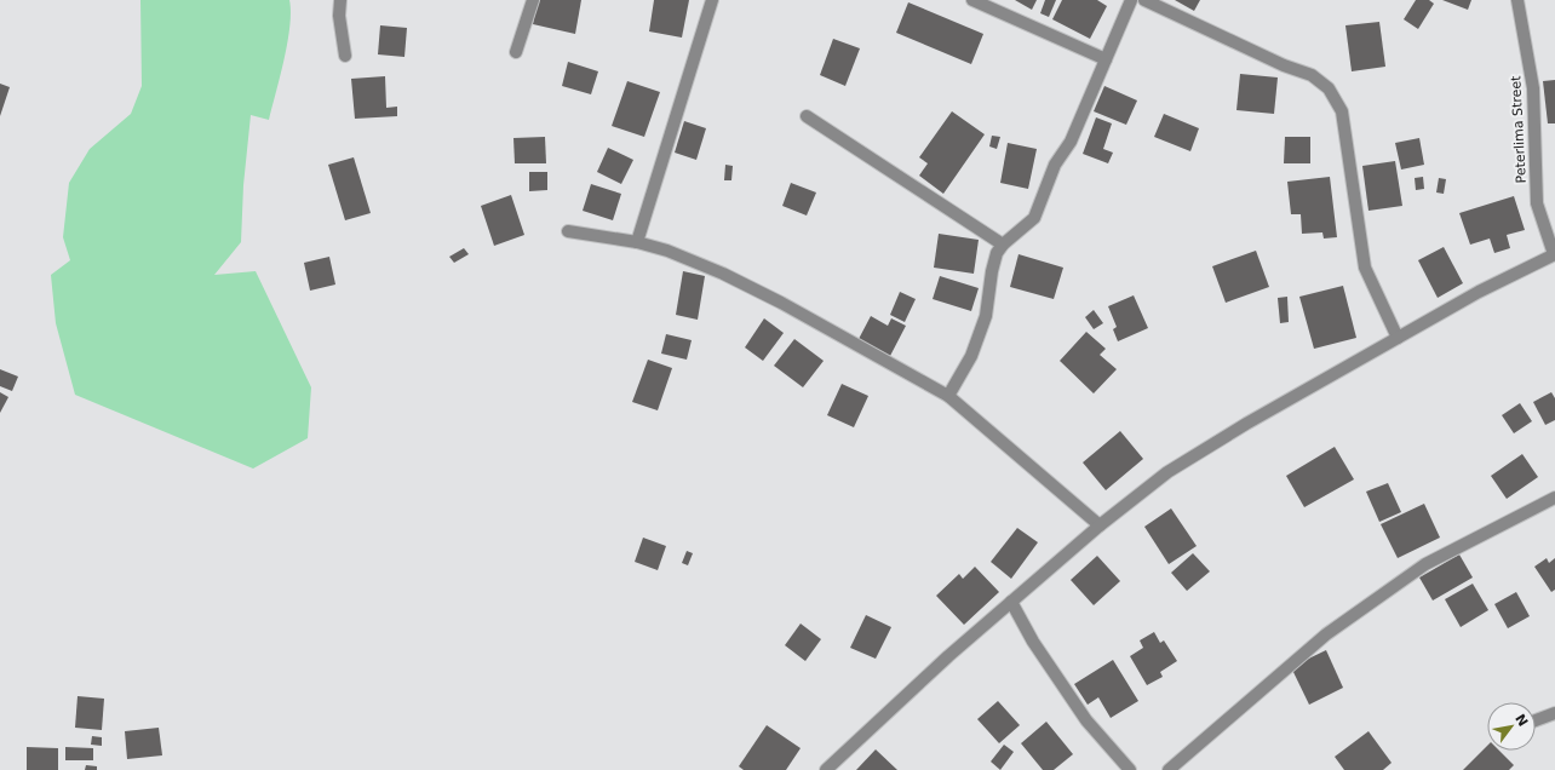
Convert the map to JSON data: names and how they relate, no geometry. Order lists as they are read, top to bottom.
{
  "streets": {
    "street": ["Peterlima Street"]
  },
  "north": "top right"
}
